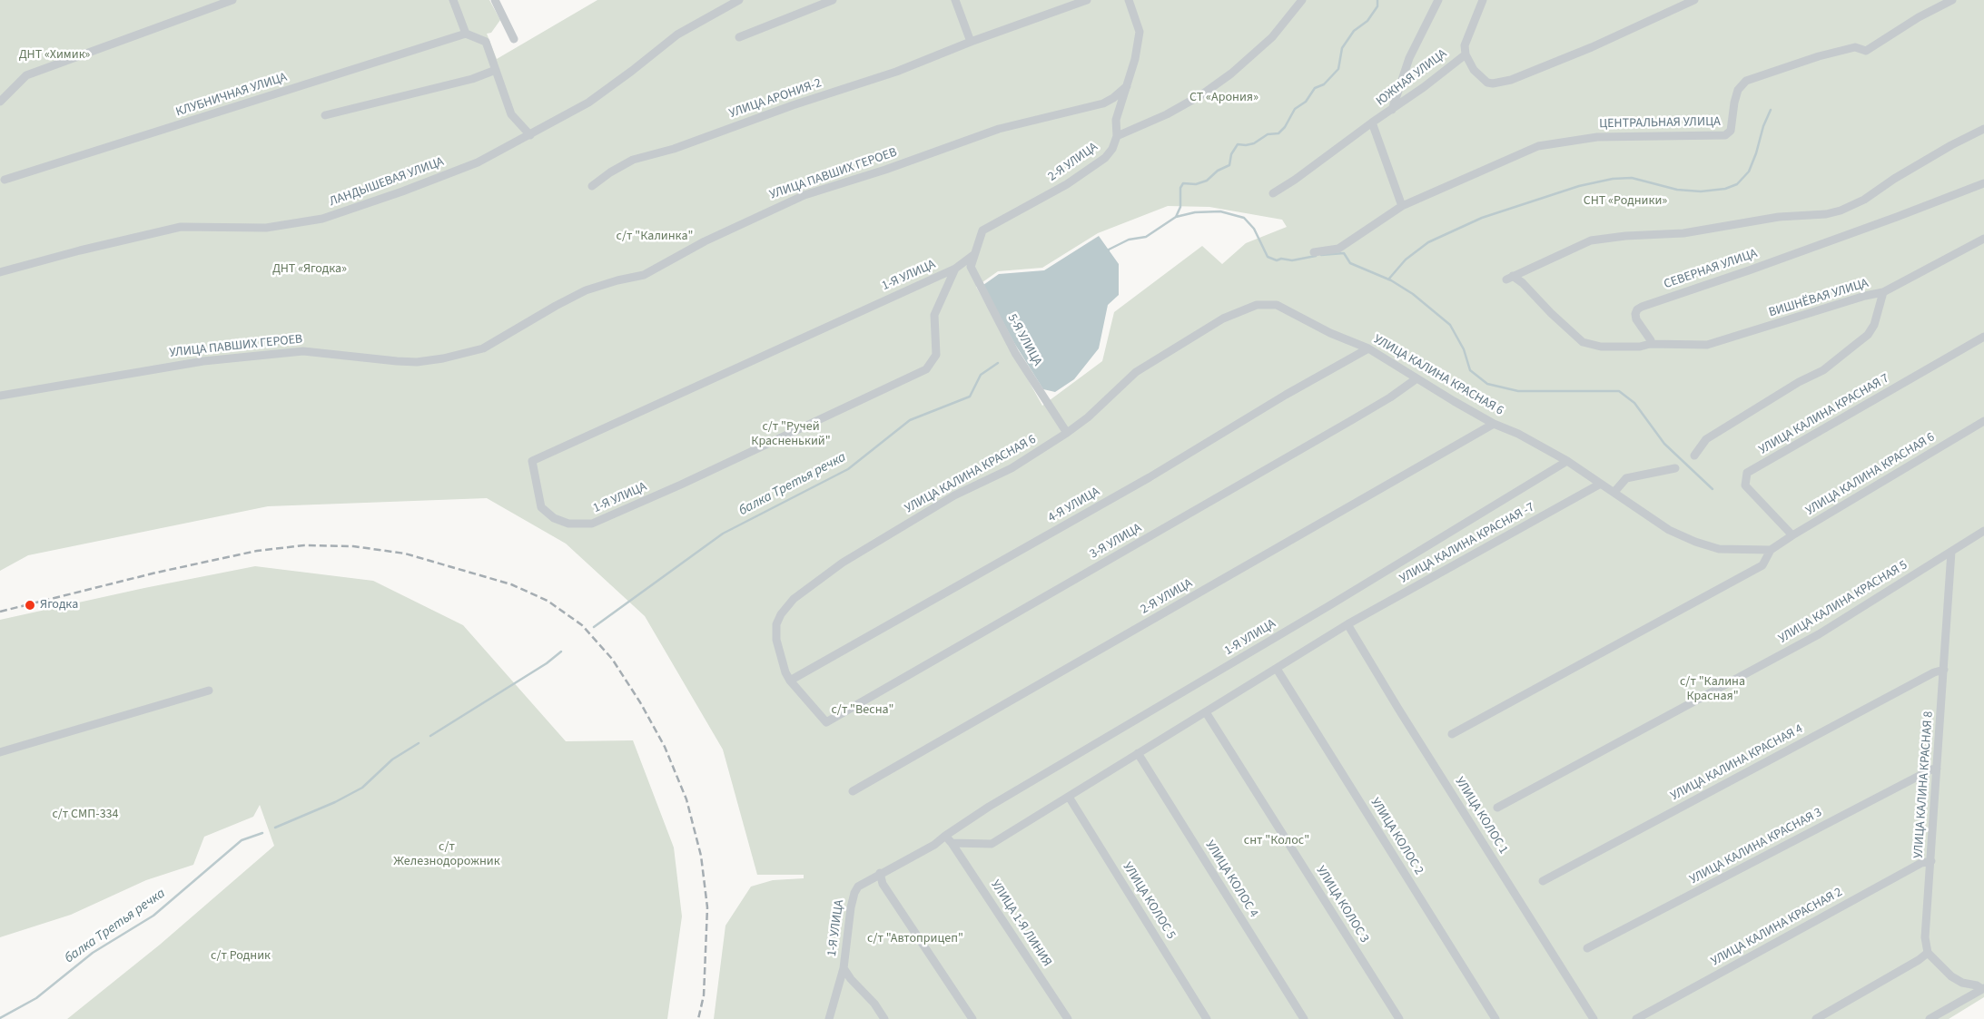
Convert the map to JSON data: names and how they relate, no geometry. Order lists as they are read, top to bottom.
{
  "streets": {
    "street": [
      "ЮЖНАЯ УЛИЦА",
      "КЛУБНИЧНАЯ УЛИЦА",
      "УЛИЦА АРОНИЯ-2",
      "ЦЕНТРАЛЬНАЯ УЛИЦА",
      "2-Я УЛИЦА",
      "УЛИЦА ПАВШИХ ГЕРОЕВ",
      "ЛАНДЫШЕВАЯ УЛИЦА",
      "СЕВЕРНАЯ УЛИЦА",
      "1-Я УЛИЦА",
      "ВИШНЁВАЯ УЛИЦА",
      "5-Я УЛИЦА",
      "УЛИЦА КАЛИНА КРАСНАЯ 6",
      "УЛИЦА КАЛИНА КРАСНАЯ 7",
      "4-Я УЛИЦА",
      "3-Я УЛИЦА",
      "УЛИЦА КАЛИНА КРАСНАЯ -7",
      "УЛИЦА КАЛИНА КРАСНАЯ 5",
      "УЛИЦА КАЛИНА КРАСНАЯ 4",
      "УЛИЦА КАЛИНА КРАСНАЯ 8",
      "УЛИЦА КОЛОС 1",
      "УЛИЦА КОЛОС 2",
      "УЛИЦА КАЛИНА КРАСНАЯ 3",
      "УЛИЦА КОЛОС 4",
      "УЛИЦА КОЛОС 5",
      "УЛИЦА КОЛОС 3",
      "УЛИЦА 1-Я ЛИНИЯ",
      "УЛИЦА КАЛИНА КРАСНАЯ 2"
    ]
  },
  "crossings": [
    ["2-Я УЛИЦА", "УЛИЦА ПАВШИХ ГЕРОЕВ"],
    ["2-Я УЛИЦА", "1-Я УЛИЦА"],
    ["2-Я УЛИЦА", "5-Я УЛИЦА"],
    ["2-Я УЛИЦА", "УЛИЦА КАЛИНА КРАСНАЯ 6"],
    ["СЕВЕРНАЯ УЛИЦА", "ВИШНЁВАЯ УЛИЦА"],
    ["1-Я УЛИЦА", "5-Я УЛИЦА"],
    ["1-Я УЛИЦА", "УЛИЦА КАЛИНА КРАСНАЯ 6"],
    ["5-Я УЛИЦА", "УЛИЦА КАЛИНА КРАСНАЯ 6"],
    ["УЛИЦА КАЛИНА КРАСНАЯ 6", "УЛИЦА КАЛИНА КРАСНАЯ 7"],
    ["УЛИЦА КАЛИНА КРАСНАЯ 6", "4-Я УЛИЦА"],
    ["УЛИЦА КАЛИНА КРАСНАЯ 6", "3-Я УЛИЦА"],
    ["УЛИЦА КАЛИНА КРАСНАЯ 6", "УЛИЦА КАЛИНА КРАСНАЯ -7"],
    ["4-Я УЛИЦА", "3-Я УЛИЦА"],
    ["УЛИЦА КАЛИНА КРАСНАЯ -7", "УЛИЦА КОЛОС 1"],
    ["УЛИЦА КАЛИНА КРАСНАЯ 5", "УЛИЦА КАЛИНА КРАСНАЯ 8"],
    ["УЛИЦА КАЛИНА КРАСНАЯ 4", "УЛИЦА КАЛИНА КРАСНАЯ 8"],
    ["УЛИЦА КАЛИНА КРАСНАЯ 8", "УЛИЦА КАЛИНА КРАСНАЯ 3"],
    ["УЛИЦА КАЛИНА КРАСНАЯ 8", "УЛИЦА КАЛИНА КРАСНАЯ 2"]
  ],
  "water": ["балка Третья речка"],
  "parks": [
    "ДНТ «Химик»",
    "СТ «Арония»",
    "СНТ «Родники»",
    "с/т \"Калинка\"",
    "ДНТ «Ягодка»",
    "с/т \"Ручей Красненький\"",
    "с/т \"Калина Красная\"",
    "с/т \"Весна\"",
    "с/т СМП-334",
    "снт \"Колос\"",
    "с/т Железнодорожник",
    "с/т \"Автоприцеп\"",
    "с/т Родник"
  ],
  "places": ["Ягодка"]
}
